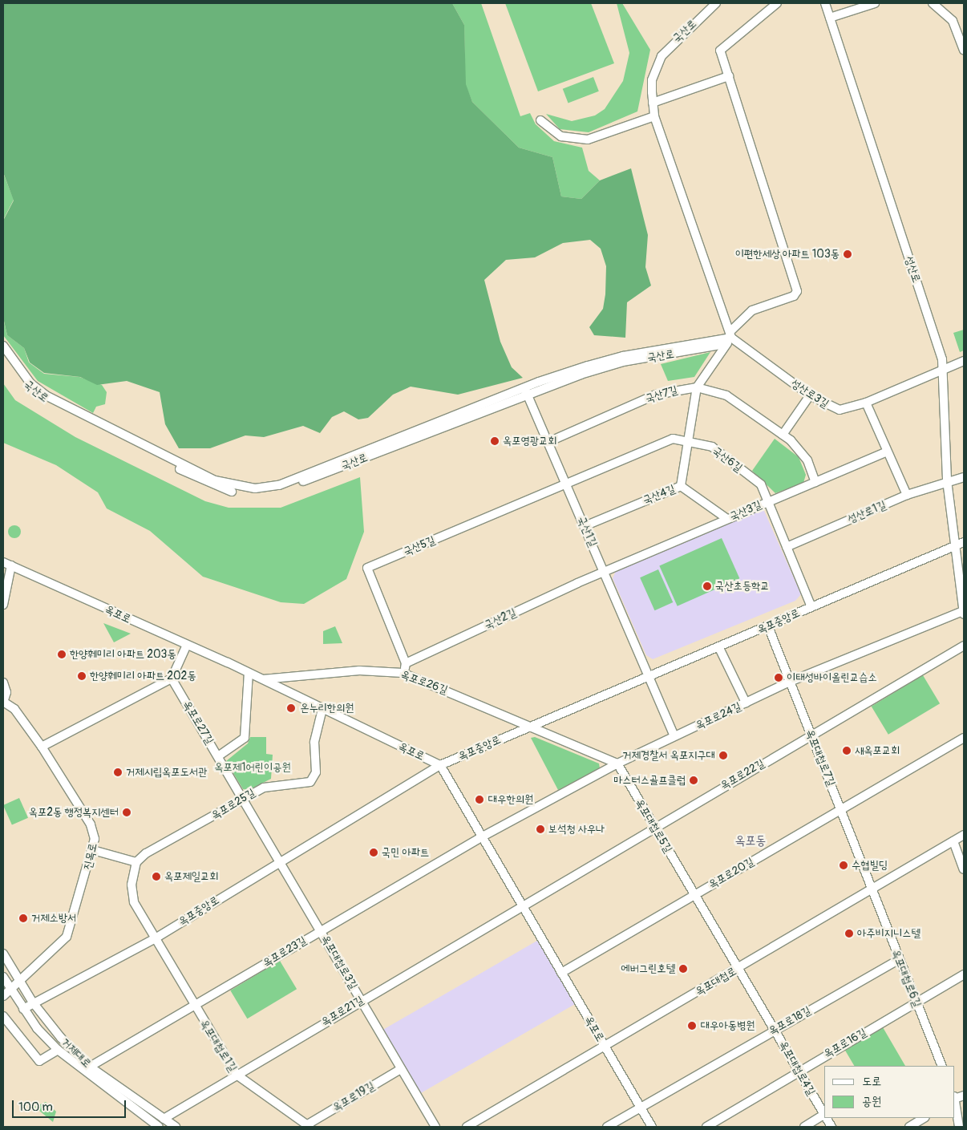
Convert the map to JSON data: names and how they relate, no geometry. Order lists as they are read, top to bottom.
{
  "streets": {
    "street": [
      "국산로",
      "성산로",
      "성산로3길",
      "국산7길",
      "국산6길",
      "국산4길",
      "국산3길",
      "성산로1길",
      "국산1길",
      "국산5길",
      "옥포로",
      "국산2길",
      "옥포중앙로",
      "옥포로26길",
      "옥포로24길",
      "옥포로27길",
      "옥포대첩로7길",
      "옥포로22길",
      "옥포로25길",
      "옥포대첩로5길",
      "진목로",
      "옥포로20길",
      "옥포로23길",
      "옥포대첩로3길",
      "옥포대첩로6길",
      "옥포대첩로",
      "옥포로21길",
      "옥포로18길",
      "옥포로16길",
      "옥포대첩로1길",
      "거제대로",
      "옥포대첩로4길",
      "옥포로19길"
    ]
  },
  "crossings": [
    ["국산로", "성산로3길"],
    ["국산로", "국산1길"],
    ["성산로", "성산로3길"],
    ["성산로", "성산로1길"],
    ["성산로", "옥포중앙로"],
    ["성산로", "옥포로24길"],
    ["국산7길", "국산3길"],
    ["국산7길", "국산1길"],
    ["국산6길", "국산3길"],
    ["국산6길", "성산로1길"],
    ["국산6길", "국산1길"],
    ["국산6길", "국산5길"],
    ["국산6길", "옥포중앙로"],
    ["국산4길", "국산3길"],
    ["국산4길", "국산1길"],
    ["국산3길", "국산1길"],
    ["국산3길", "국산2길"],
    ["국산1길", "국산5길"],
    ["국산1길", "국산2길"],
    ["국산1길", "옥포중앙로"],
    ["국산1길", "옥포로24길"],
    ["국산5길", "국산2길"],
    ["옥포로", "옥포중앙로"],
    ["옥포로", "옥포로26길"],
    ["옥포로", "옥포로24길"],
    ["옥포로", "옥포로22길"],
    ["옥포로", "옥포로25길"],
    ["옥포로", "옥포로20길"],
    ["옥포로", "옥포로23길"],
    ["옥포로", "옥포대첩로"],
    ["옥포로", "옥포로21길"],
    ["옥포로", "옥포로18길"],
    ["옥포중앙로", "옥포로26길"],
    ["옥포중앙로", "옥포로27길"],
    ["옥포중앙로", "옥포대첩로7길"],
    ["옥포중앙로", "옥포대첩로3길"],
    ["옥포중앙로", "옥포대첩로1길"],
    ["옥포중앙로", "거제대로"],
    ["옥포로24길", "옥포대첩로7길"],
    ["옥포로24길", "옥포대첩로5길"],
    ["옥포로24길", "옥포로23길"],
    ["옥포로27길", "옥포로25길"],
    ["옥포로27길", "옥포대첩로3길"],
    ["옥포대첩로7길", "옥포로22길"],
    ["옥포대첩로7길", "옥포로20길"],
    ["옥포대첩로7길", "옥포대첩로6길"],
    ["옥포대첩로7길", "옥포대첩로"],
    ["옥포로22길", "옥포대첩로5길"],
    ["옥포로22길", "옥포로21길"],
    ["옥포로25길", "옥포대첩로1길"],
    ["옥포대첩로5길", "옥포로20길"],
    ["옥포대첩로5길", "옥포대첩로"],
    ["옥포대첩로5길", "옥포대첩로4길"],
    ["진목로", "거제대로"],
    ["옥포로23길", "옥포대첩로3길"],
    ["옥포로23길", "옥포대첩로1길"],
    ["옥포로23길", "거제대로"],
    ["옥포대첩로3길", "옥포로21길"],
    ["옥포대첩로3길", "옥포로19길"],
    ["옥포대첩로6길", "옥포대첩로"],
    ["옥포대첩로6길", "옥포로18길"],
    ["옥포대첩로6길", "옥포로16길"],
    ["옥포대첩로", "옥포대첩로4길"],
    ["옥포로21길", "옥포대첩로1길"],
    ["옥포로21길", "거제대로"],
    ["옥포로18길", "옥포대첩로4길"],
    ["옥포로16길", "옥포대첩로4길"],
    ["옥포대첩로1길", "옥포로19길"]
  ],
  "districts": ["옥포동"],
  "parks": ["옥포제1어린이공원"],
  "places": [
    "이편한세상 아파트 103동",
    "옥포영광교회",
    "국산초등학교",
    "한양훼미리 아파트 203동",
    "한양훼미리 아파트 202동",
    "이태성바이올린교습소",
    "온누리한의원",
    "새옥포교회",
    "거제경찰서 옥포지구대",
    "거제시립옥포도서관",
    "마스터스골프클럽",
    "대우한의원",
    "옥포2동 행정복지센터",
    "보석청 사우나",
    "국민 아파트",
    "수협빌딩",
    "옥포제일교회",
    "거제소방서",
    "아주비지니스텔",
    "에버그린호텔",
    "대우아동병원"
  ],
  "legend": ["도로", "공원"],
  "scale_bar": "100 m"
}
